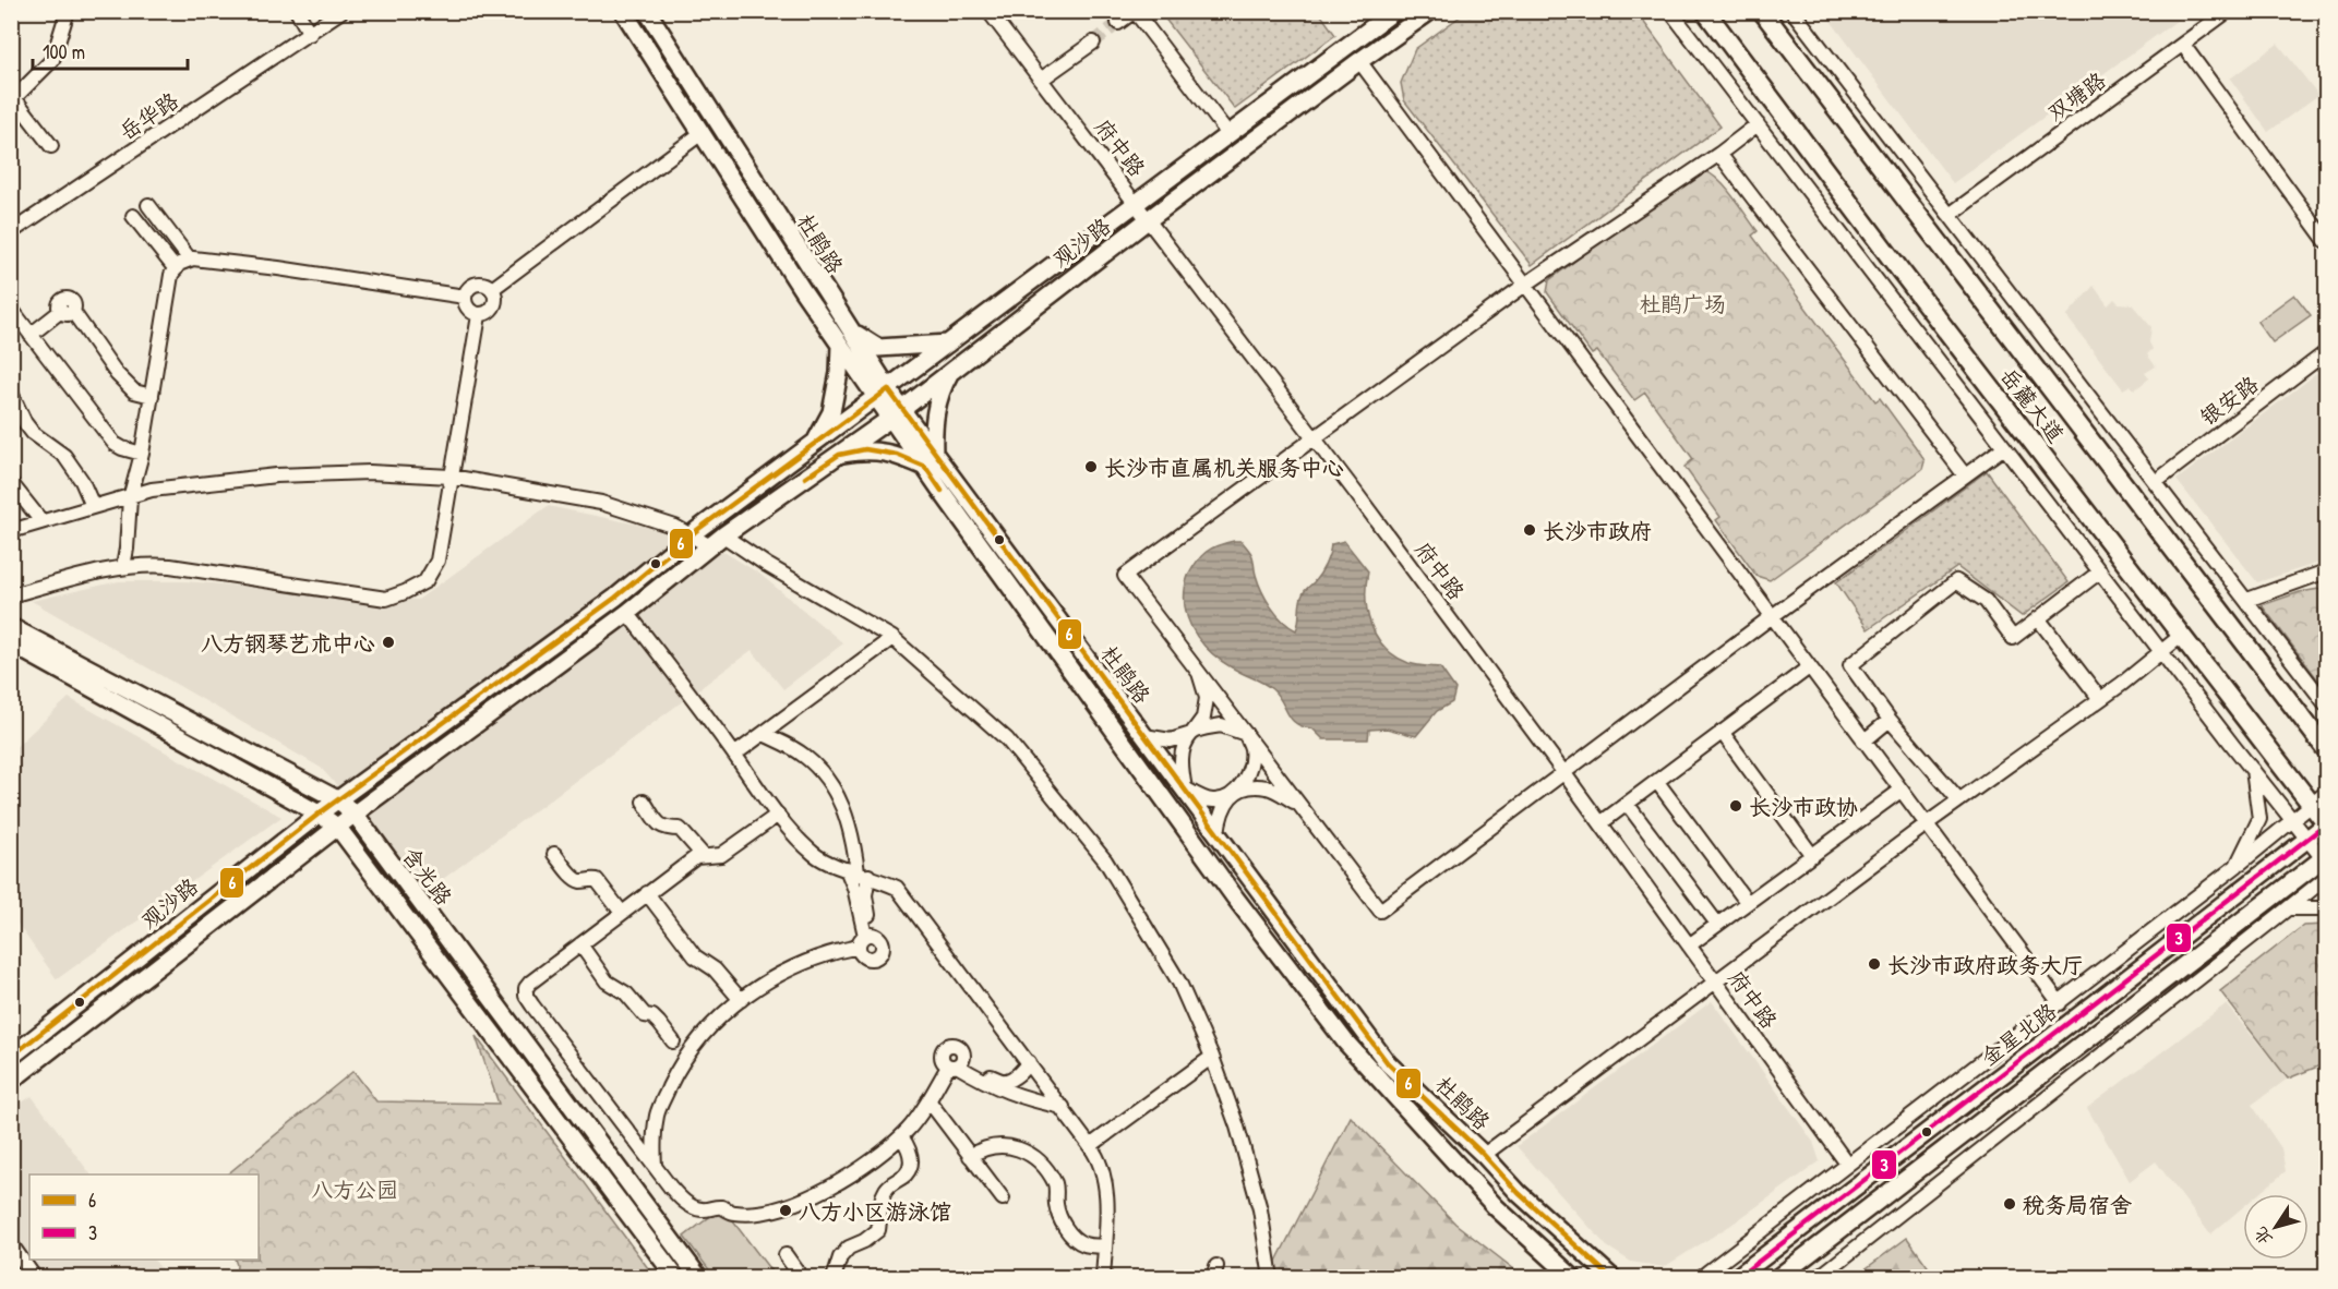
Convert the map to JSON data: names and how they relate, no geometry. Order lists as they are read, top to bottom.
{
  "streets": {
    "highway": ["岳麓大道"],
    "main road": [
      "观沙路",
      "杜鹃路",
      "含光路",
      "金星北路"
    ],
    "street": [
      "双塘路",
      "岳华路",
      "府中路",
      "银安路"
    ]
  },
  "crossings": [
    ["府中路", "观沙路"],
    ["观沙路", "杜鹃路"],
    ["观沙路", "含光路"],
    ["岳麓大道", "金星北路"]
  ],
  "parks": ["杜鹃广场", "八方公园"],
  "places": [
    "长沙市直属机关服务中心",
    "长沙市政府",
    "八方钢琴艺术中心",
    "长沙市政协",
    "长沙市政府政务大厅",
    "税务局宿舍",
    "八方小区游泳馆"
  ],
  "lines": ["transit line 6", "transit line 3"],
  "legend": ["6", "3"],
  "scale_bar": "100 m",
  "north": "bottom left"
}
